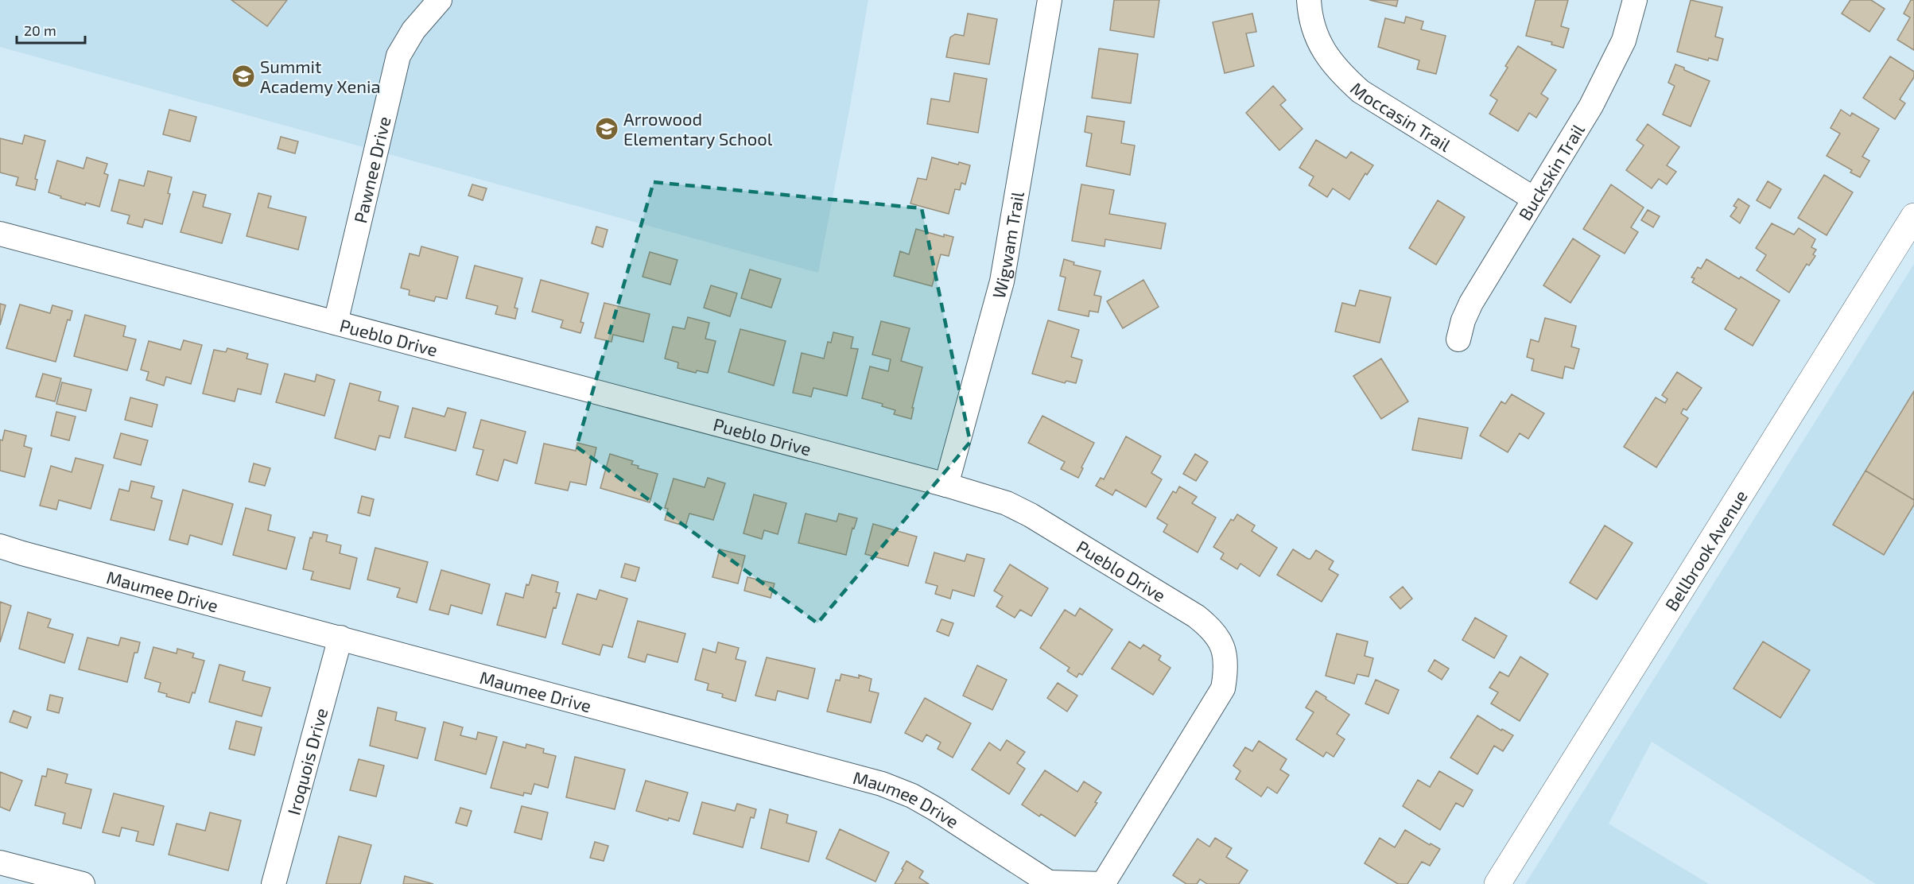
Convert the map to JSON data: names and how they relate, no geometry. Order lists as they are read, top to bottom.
{
  "streets": {
    "street": [
      "Moccasin Trail",
      "Pawnee Drive",
      "Buckskin Trail",
      "Wigwam Trail",
      "Pueblo Drive",
      "Bellbrook Avenue",
      "Maumee Drive",
      "Iroquois Drive"
    ]
  },
  "crossings": [
    ["Moccasin Trail", "Buckskin Trail"],
    ["Pawnee Drive", "Pueblo Drive"],
    ["Wigwam Trail", "Pueblo Drive"],
    ["Pueblo Drive", "Maumee Drive"],
    ["Maumee Drive", "Iroquois Drive"]
  ],
  "places": {
    "school or university": ["Summit Academy Xenia", "Arrowood Elementary School"]
  },
  "scale_bar": "20 m"
}
